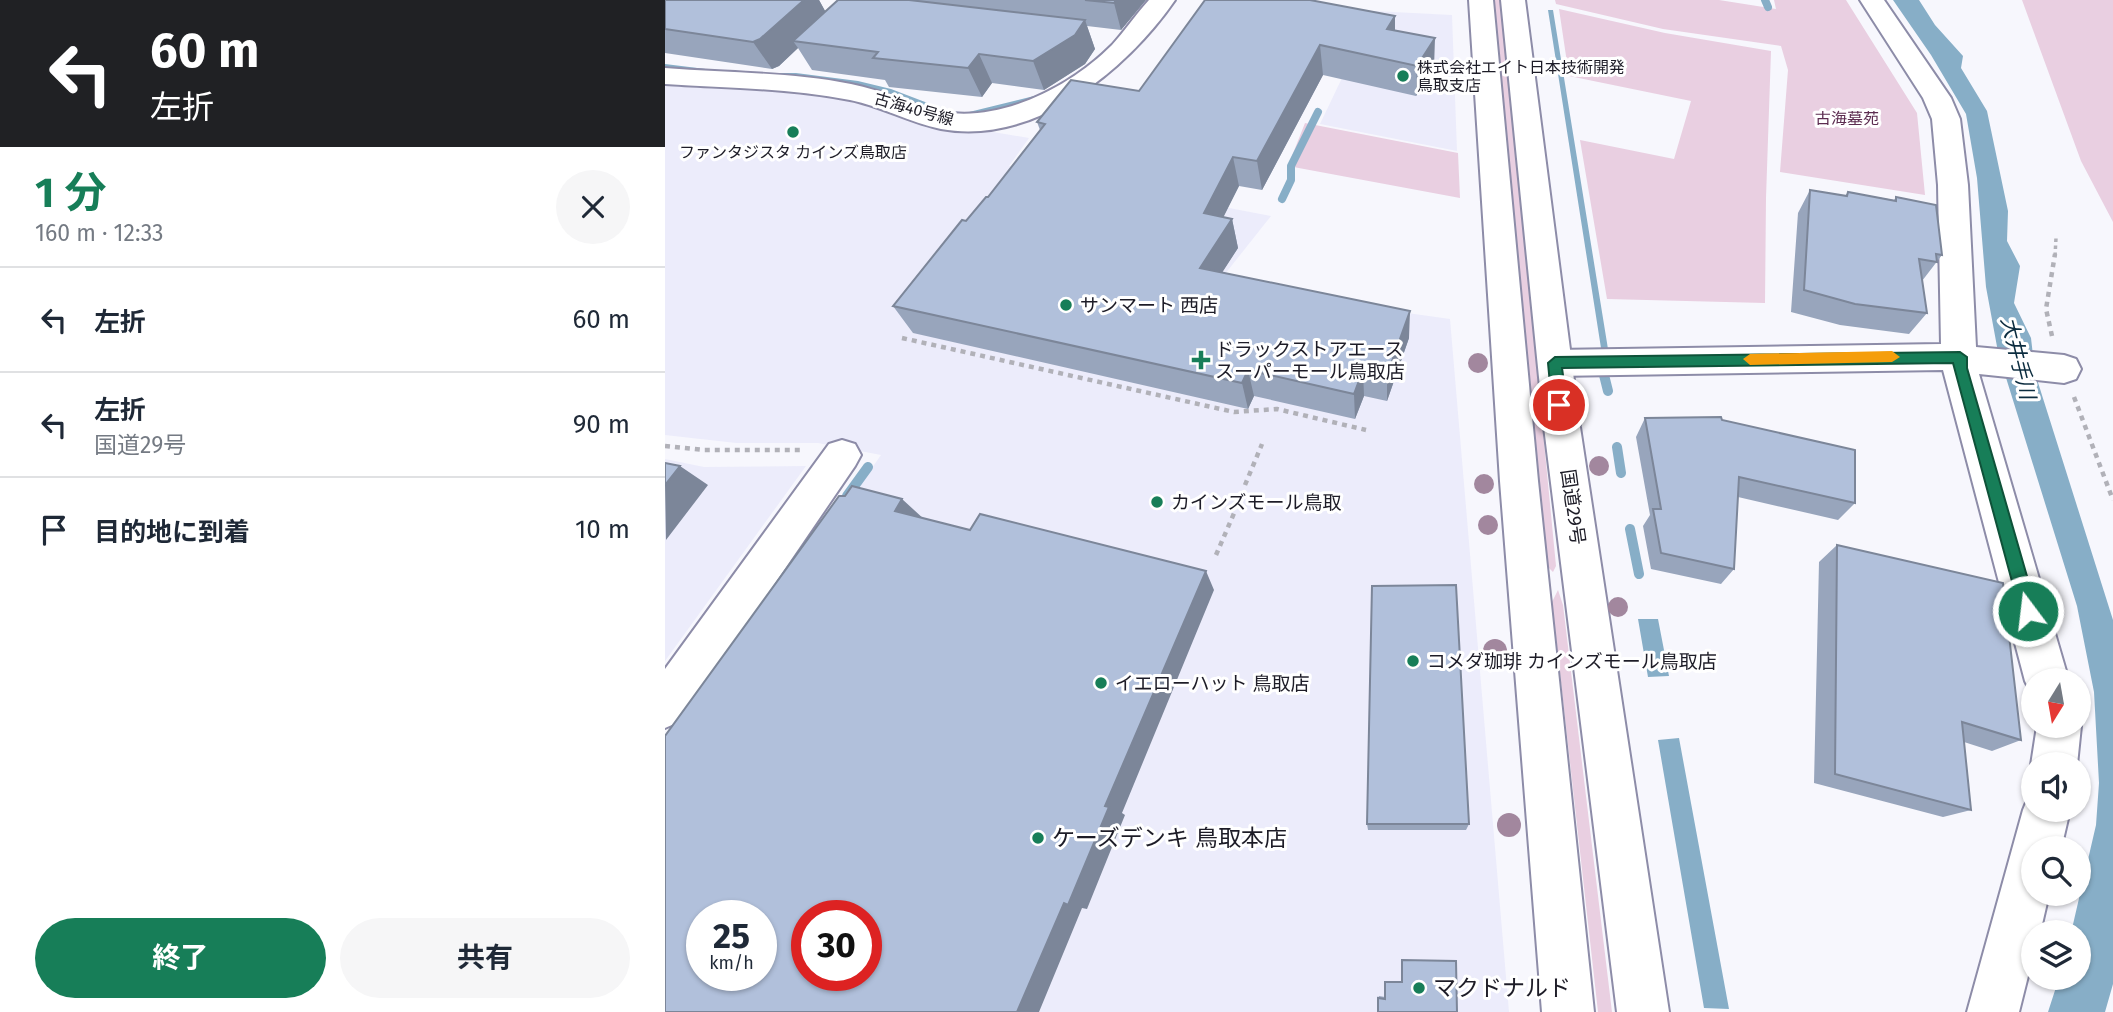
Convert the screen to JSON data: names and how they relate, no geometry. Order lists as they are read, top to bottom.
{
  "streets": {
    "main road": ["古海40号線", "国道29号"]
  },
  "water": ["大井手川"],
  "parks": ["古海墓苑"],
  "places": {
    "other": [
      "株式会社エイト日本技術開発 鳥取支店",
      "ファンタジスタ カインズ鳥取店",
      "サンマート 西店",
      "カインズモール鳥取",
      "コメダ珈琲 カインズモール鳥取店",
      "イエローハット 鳥取店",
      "ケーズデンキ 鳥取本店",
      "マクドナルド"
    ],
    "health": ["ドラックストアエース スーパーモール鳥取店"]
  },
  "north": "bottom",
  "page": {
    "turn": ["60 m", "左折"],
    "heading": ["1 分", "160 m · 12:33"],
    "list": [
      {
        "name": "左折",
        "value": "60 m"
      },
      {
        "name": "左折",
        "note": "国道29号",
        "value": "90 m"
      },
      {
        "name": "目的地に到着",
        "value": "10 m"
      }
    ],
    "speed": "25 km/h",
    "limit": "30",
    "buttons": ["終了", "共有"]
  }
}
